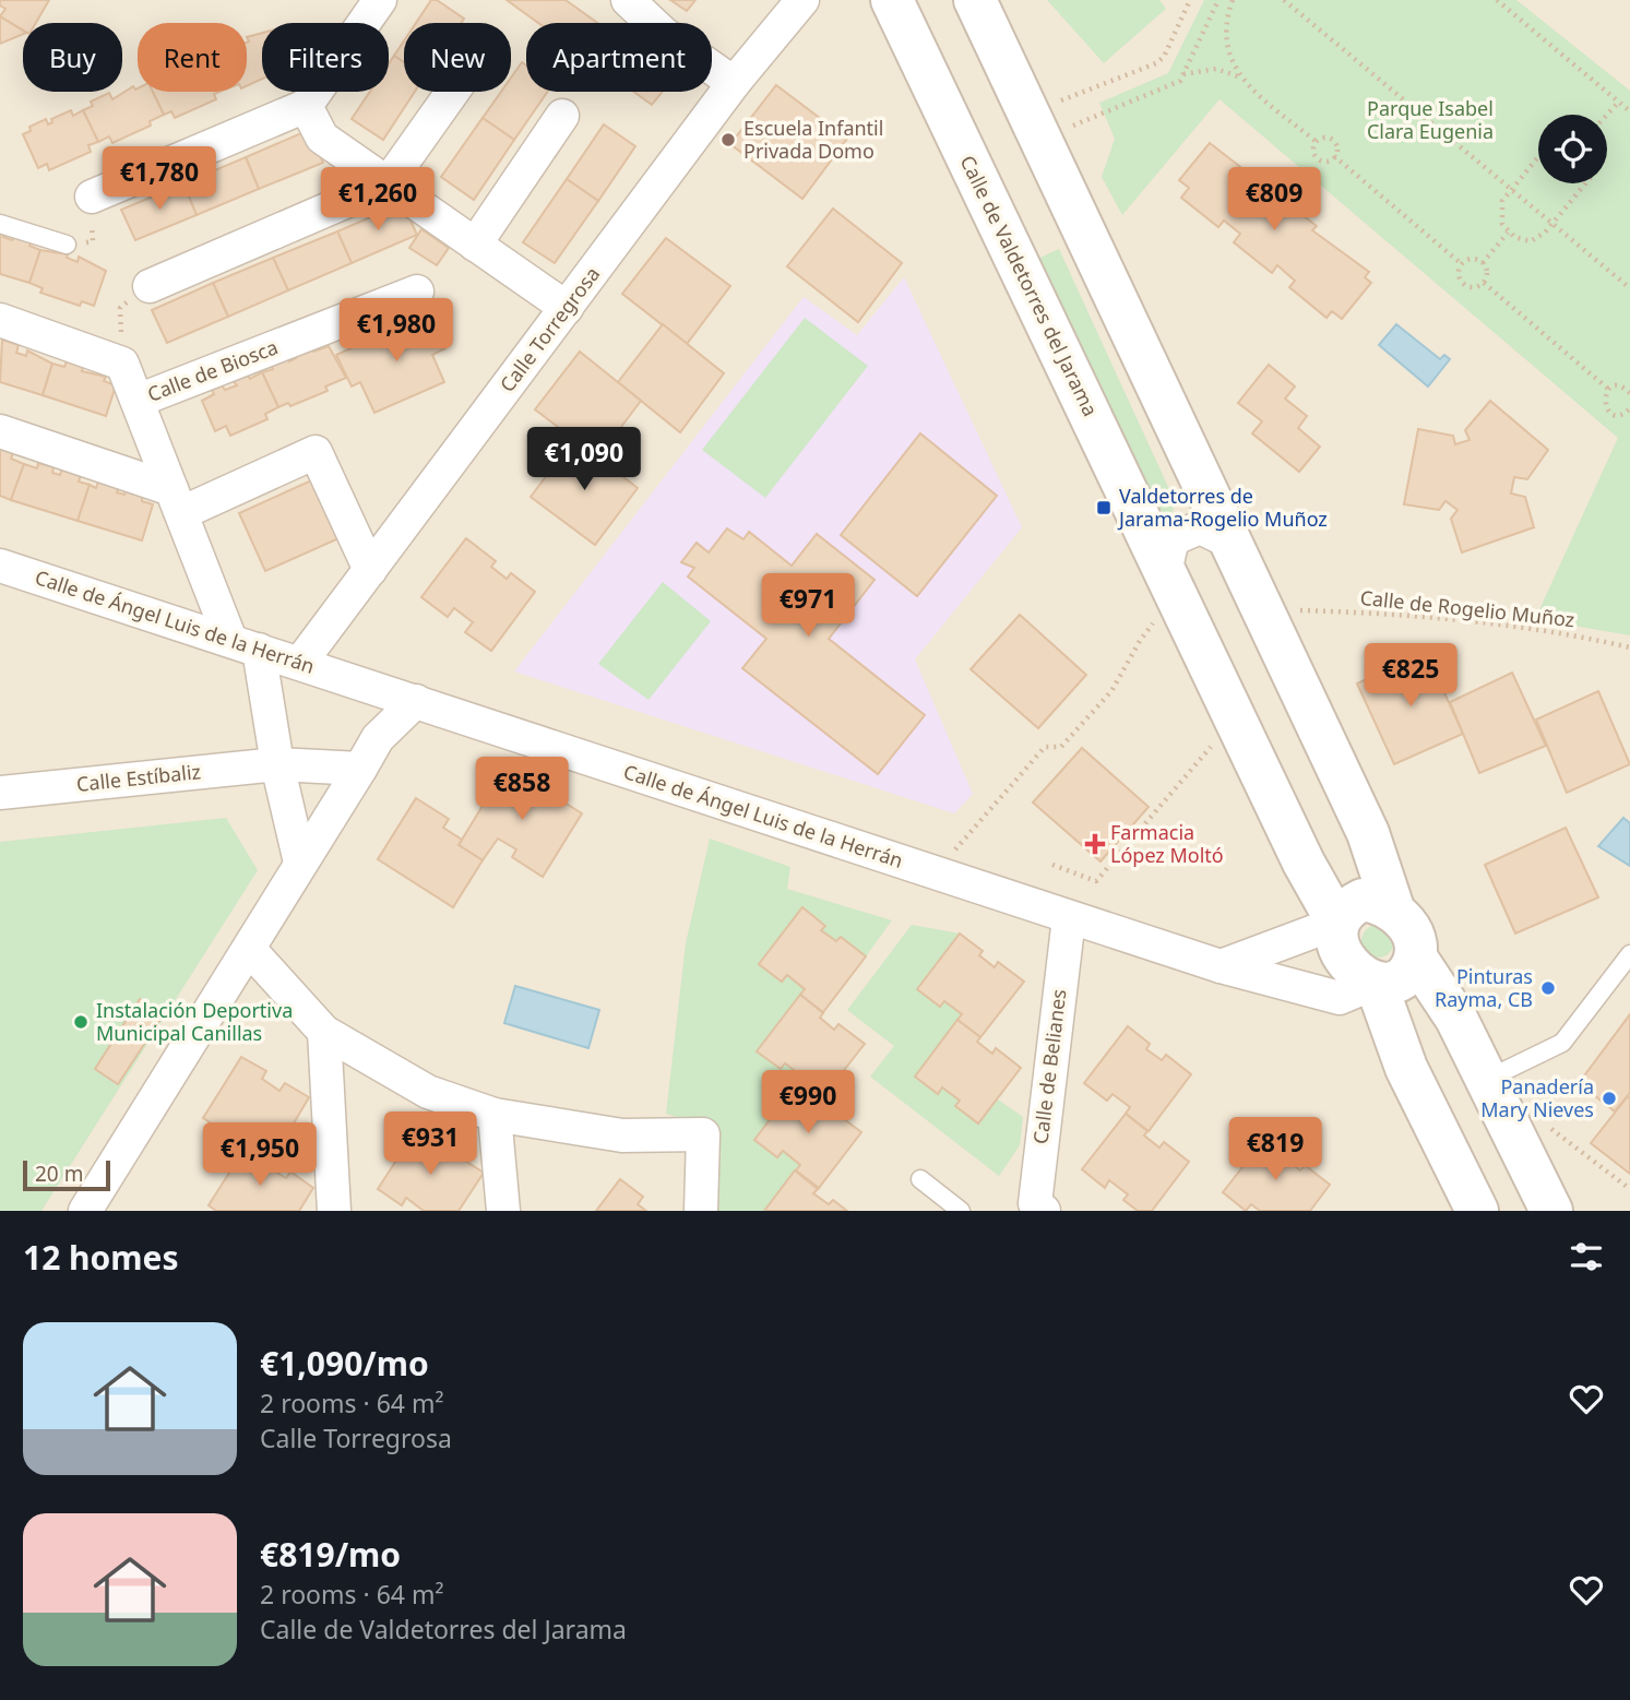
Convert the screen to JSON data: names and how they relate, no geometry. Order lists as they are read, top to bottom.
{
  "streets": {
    "street": [
      "Calle de Valdetorres del Jarama",
      "Calle Torregrosa",
      "Calle de Biosca",
      "Calle de Ángel Luis de la Herrán",
      "Calle Estíbaliz",
      "Calle de Belianes"
    ],
    "path": ["Calle de Rogelio Muñoz"]
  },
  "crossings": [
    ["Calle de Valdetorres del Jarama", "Calle de Ángel Luis de la Herrán"],
    ["Calle Torregrosa", "Calle de Ángel Luis de la Herrán"],
    ["Calle de Biosca", "Calle de Ángel Luis de la Herrán"],
    ["Calle de Biosca", "Calle Estíbaliz"],
    ["Calle de Ángel Luis de la Herrán", "Calle de Belianes"]
  ],
  "parks": ["Parque Isabel Clara Eugenia"],
  "places": {
    "other": [
      "Escuela Infantil Privada Domo",
      "Pinturas Rayma, CB",
      "Instalación Deportiva Municipal Canillas",
      "Panadería Mary Nieves"
    ],
    "transit": ["Valdetorres de Jarama-Rogelio Muñoz"],
    "health": ["Farmacia López Moltó"]
  },
  "scale_bar": "20 m",
  "page": {
    "chip": [
      "Buy",
      "Rent",
      "Filters",
      "New",
      "Apartment"
    ],
    "price": [
      "€1,780",
      "€1,260",
      "€809",
      "€1,980",
      "€1,090",
      "€971",
      "€825",
      "€858",
      "€990",
      "€931",
      "€819",
      "€1,950"
    ],
    "scale": "20 m",
    "heading": "12 homes",
    "list": [
      {
        "name": "€1,090/mo",
        "note": "2 rooms · 64 m² · Calle Torregrosa"
      },
      {
        "name": "€819/mo",
        "note": "2 rooms · 64 m² · Calle de Valdetorres del Jarama"
      }
    ]
  }
}
